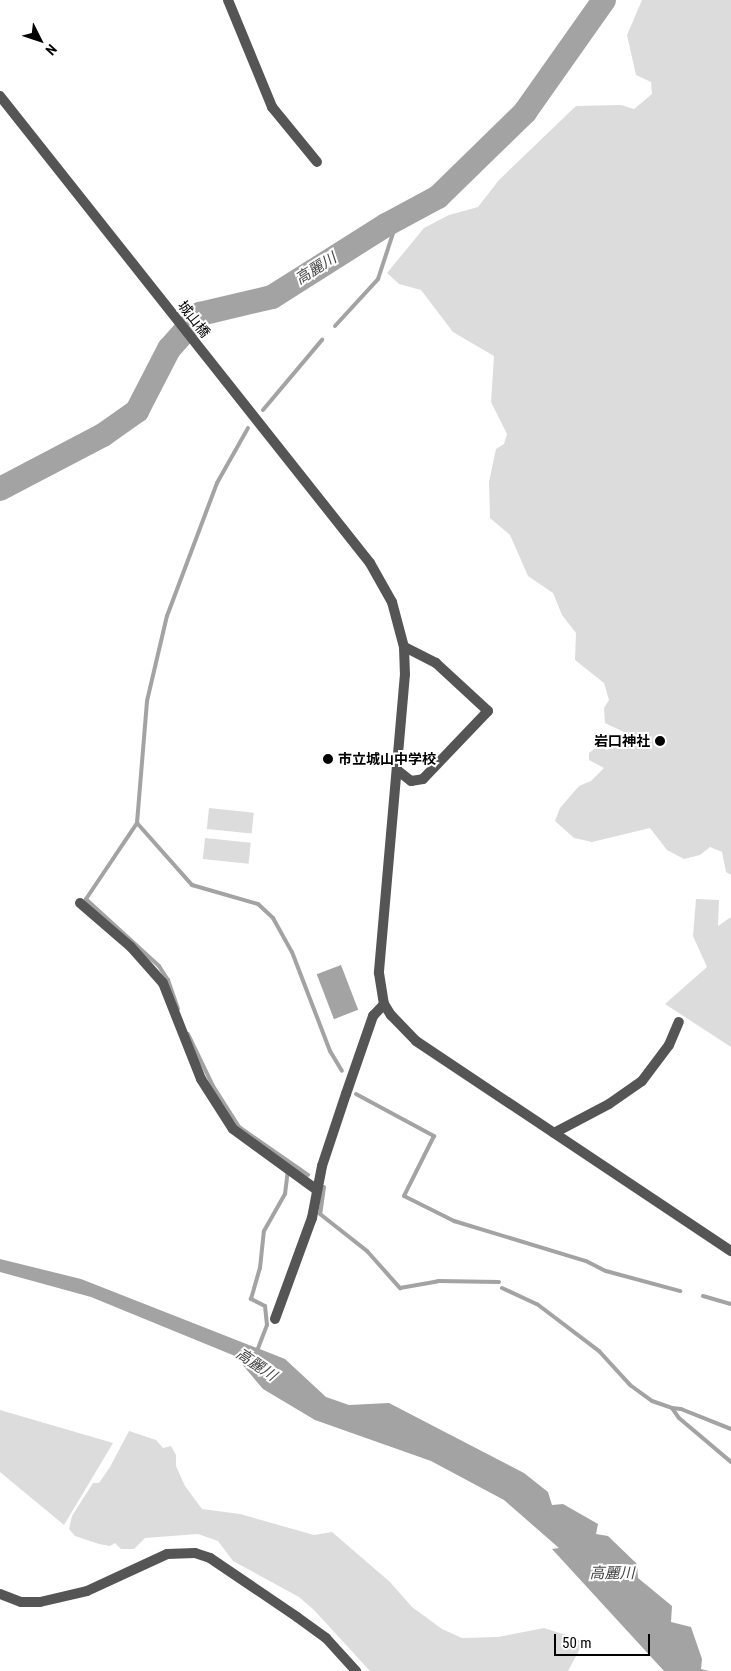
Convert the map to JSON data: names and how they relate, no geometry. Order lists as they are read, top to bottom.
{
  "streets": {
    "street": ["城山橋"]
  },
  "water": ["高麗川"],
  "places": ["岩口神社", "市立城山中学校"],
  "scale_bar": "50 m",
  "north": "bottom right"
}
